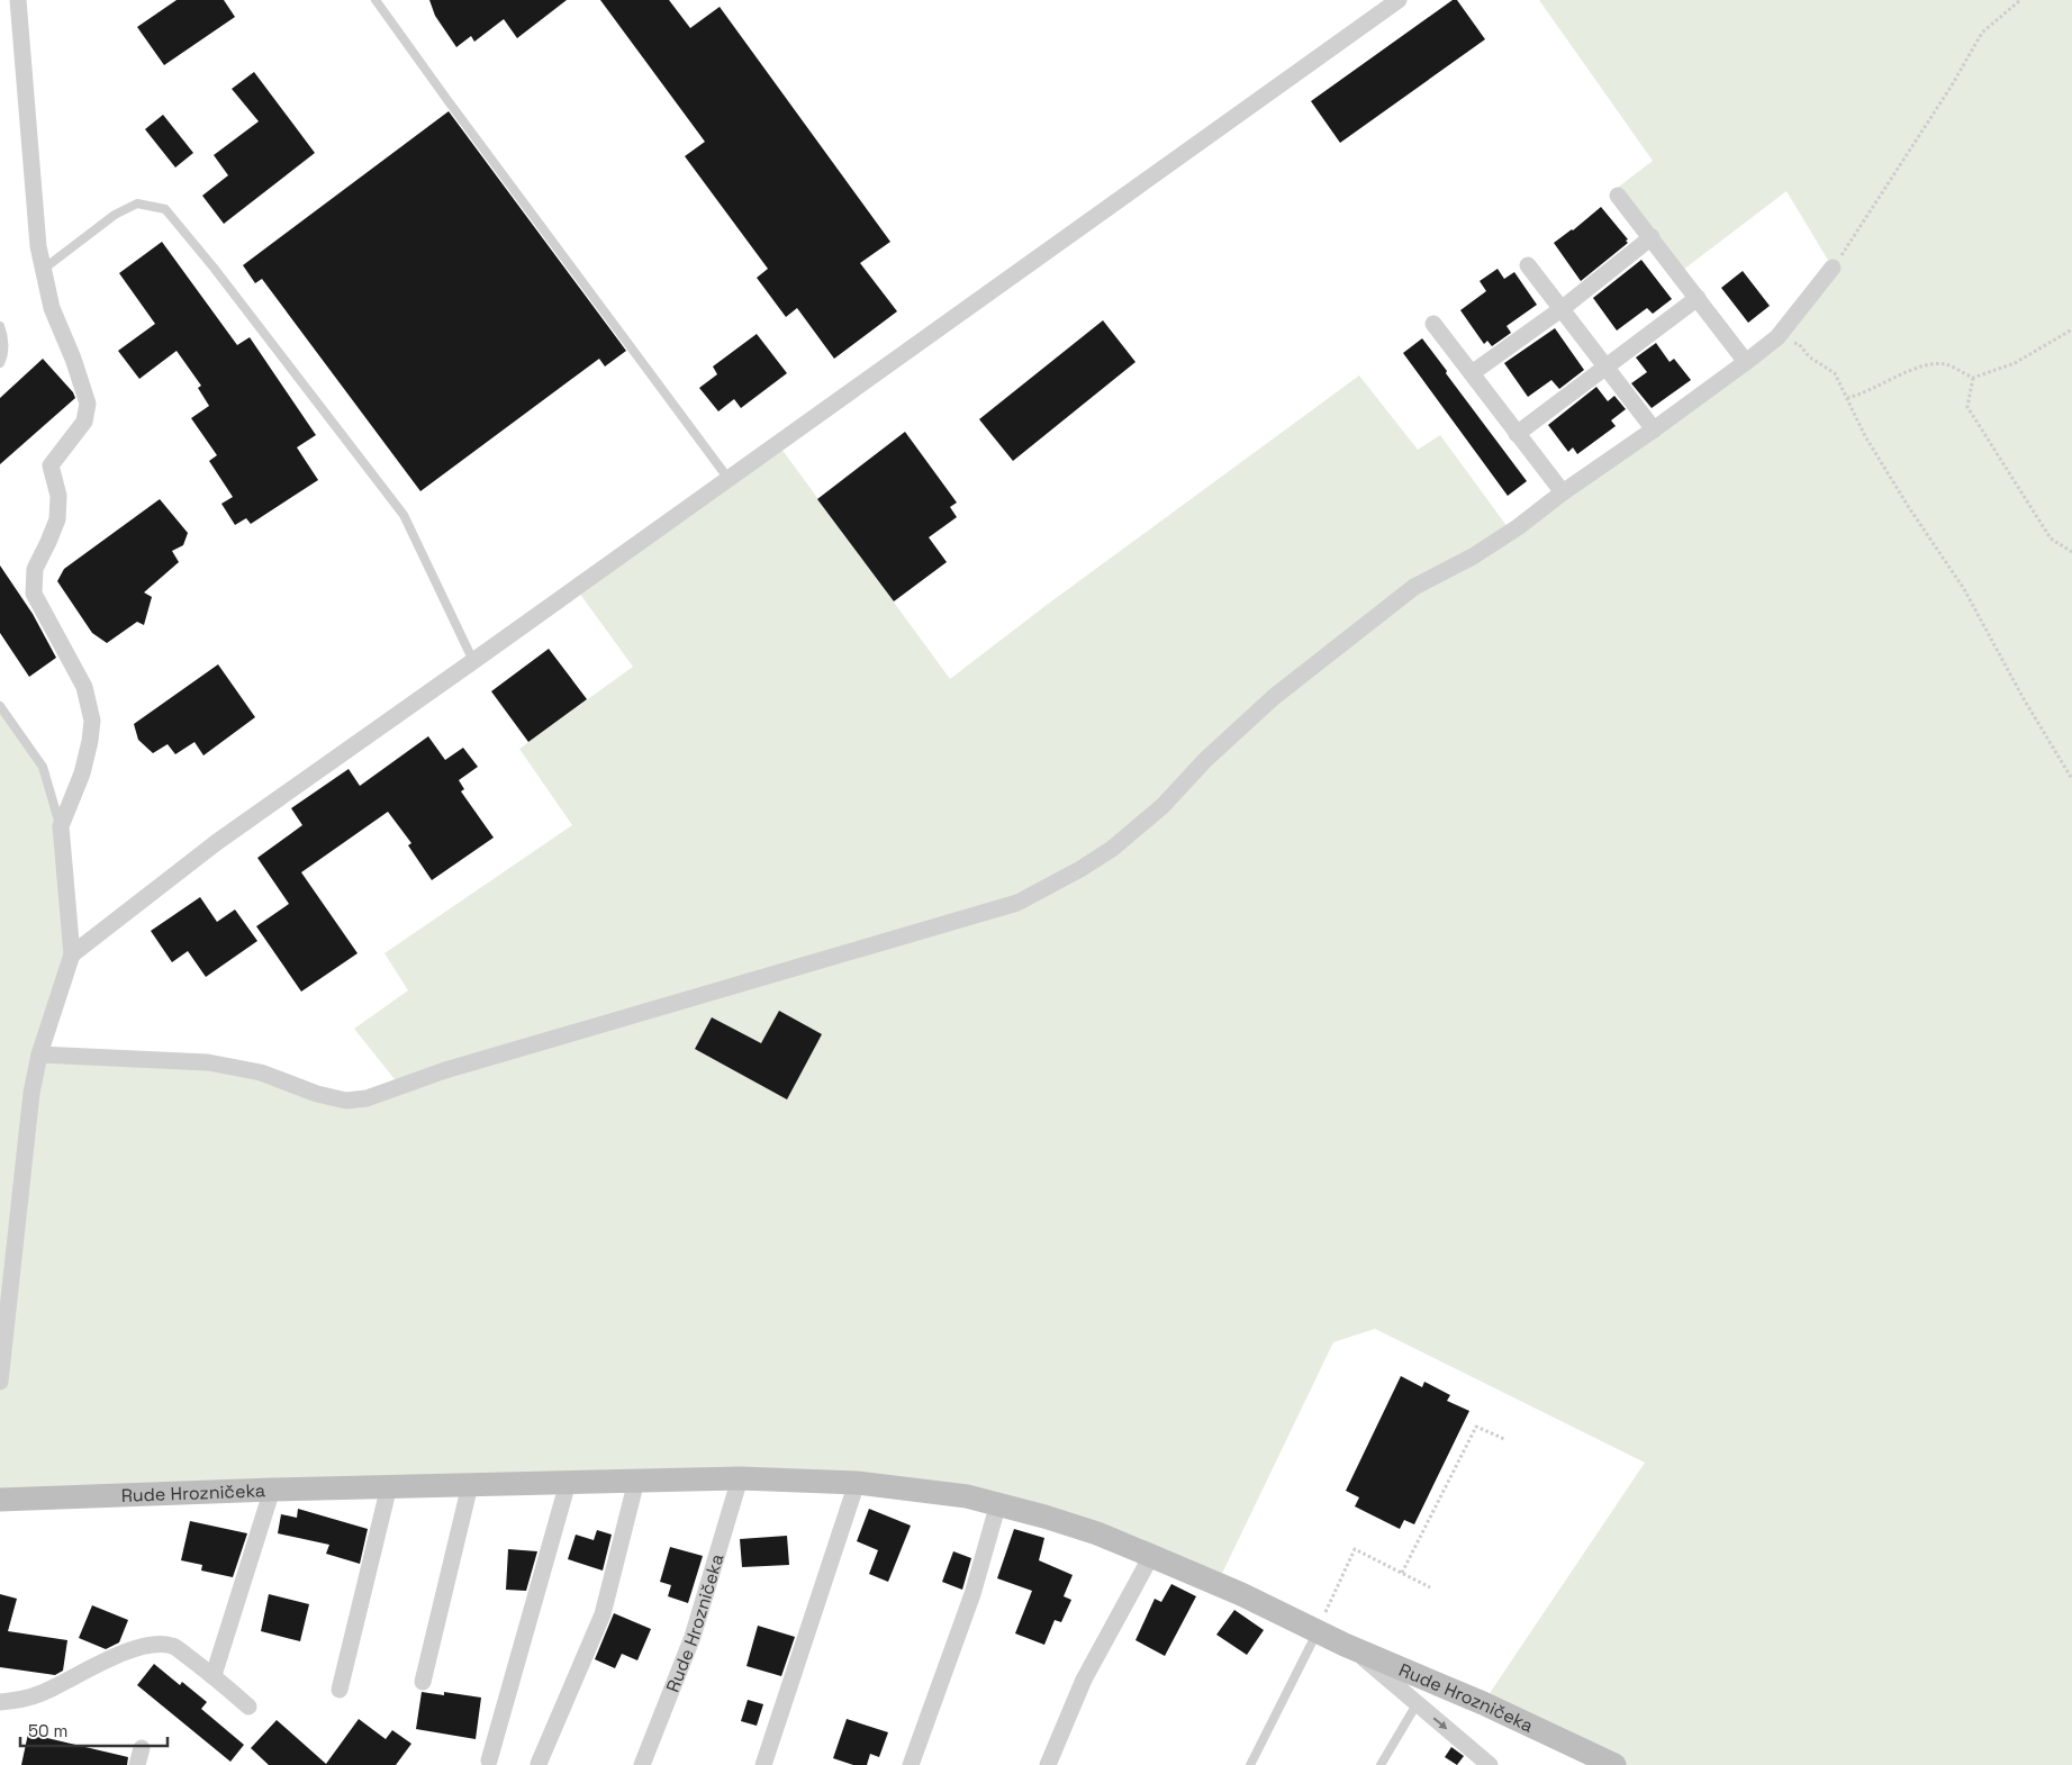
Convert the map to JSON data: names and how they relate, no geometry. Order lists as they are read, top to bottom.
{
  "streets": {
    "street": ["Rude Hrozničeka"]
  },
  "scale_bar": "50 m"
}
